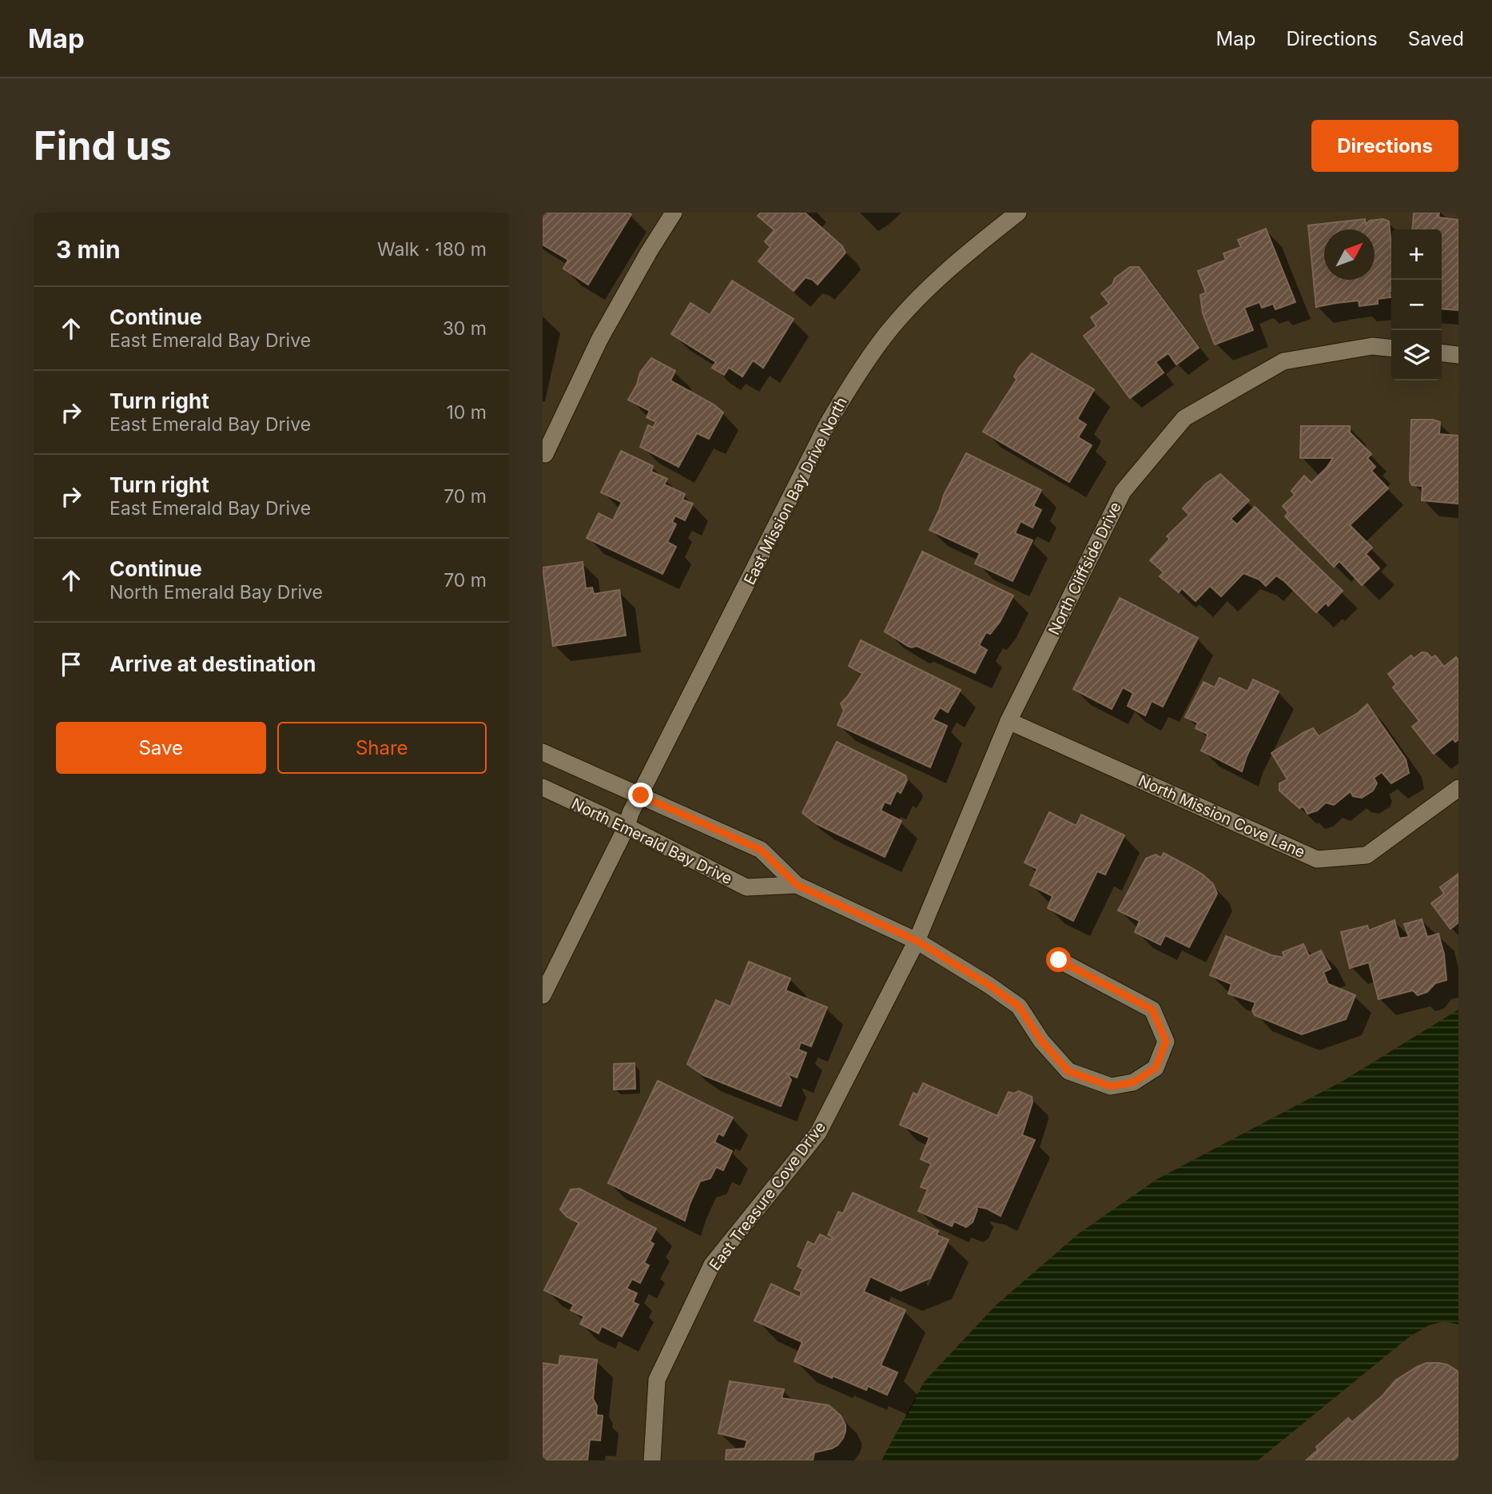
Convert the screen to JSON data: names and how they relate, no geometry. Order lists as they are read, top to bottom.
{
  "streets": {
    "street": [
      "East Mission Bay Drive North",
      "North Cliffside Drive",
      "North Mission Cove Lane",
      "North Emerald Bay Drive",
      "East Treasure Cove Drive"
    ]
  },
  "crossings": [
    ["East Mission Bay Drive North", "North Emerald Bay Drive"],
    ["North Cliffside Drive", "North Mission Cove Lane"],
    ["North Cliffside Drive", "North Emerald Bay Drive"],
    ["North Cliffside Drive", "East Treasure Cove Drive"],
    ["North Emerald Bay Drive", "East Treasure Cove Drive"]
  ],
  "north": "top right",
  "page": {
    "header": "Map",
    "nav": ["Map", "Directions", "Saved"],
    "buttons": [
      "Directions",
      ["Save", "Share"]
    ],
    "title": "Find us",
    "heading": ["3 min", "Walk · 180 m"],
    "map_buttons": ["+", "−"],
    "list": [
      ["Continue", "East Emerald Bay Drive", "30 m"],
      ["Turn right", "East Emerald Bay Drive", "10 m"],
      ["Turn right", "East Emerald Bay Drive", "70 m"],
      ["Continue", "North Emerald Bay Drive", "70 m"],
      "Arrive at destination"
    ]
  }
}
